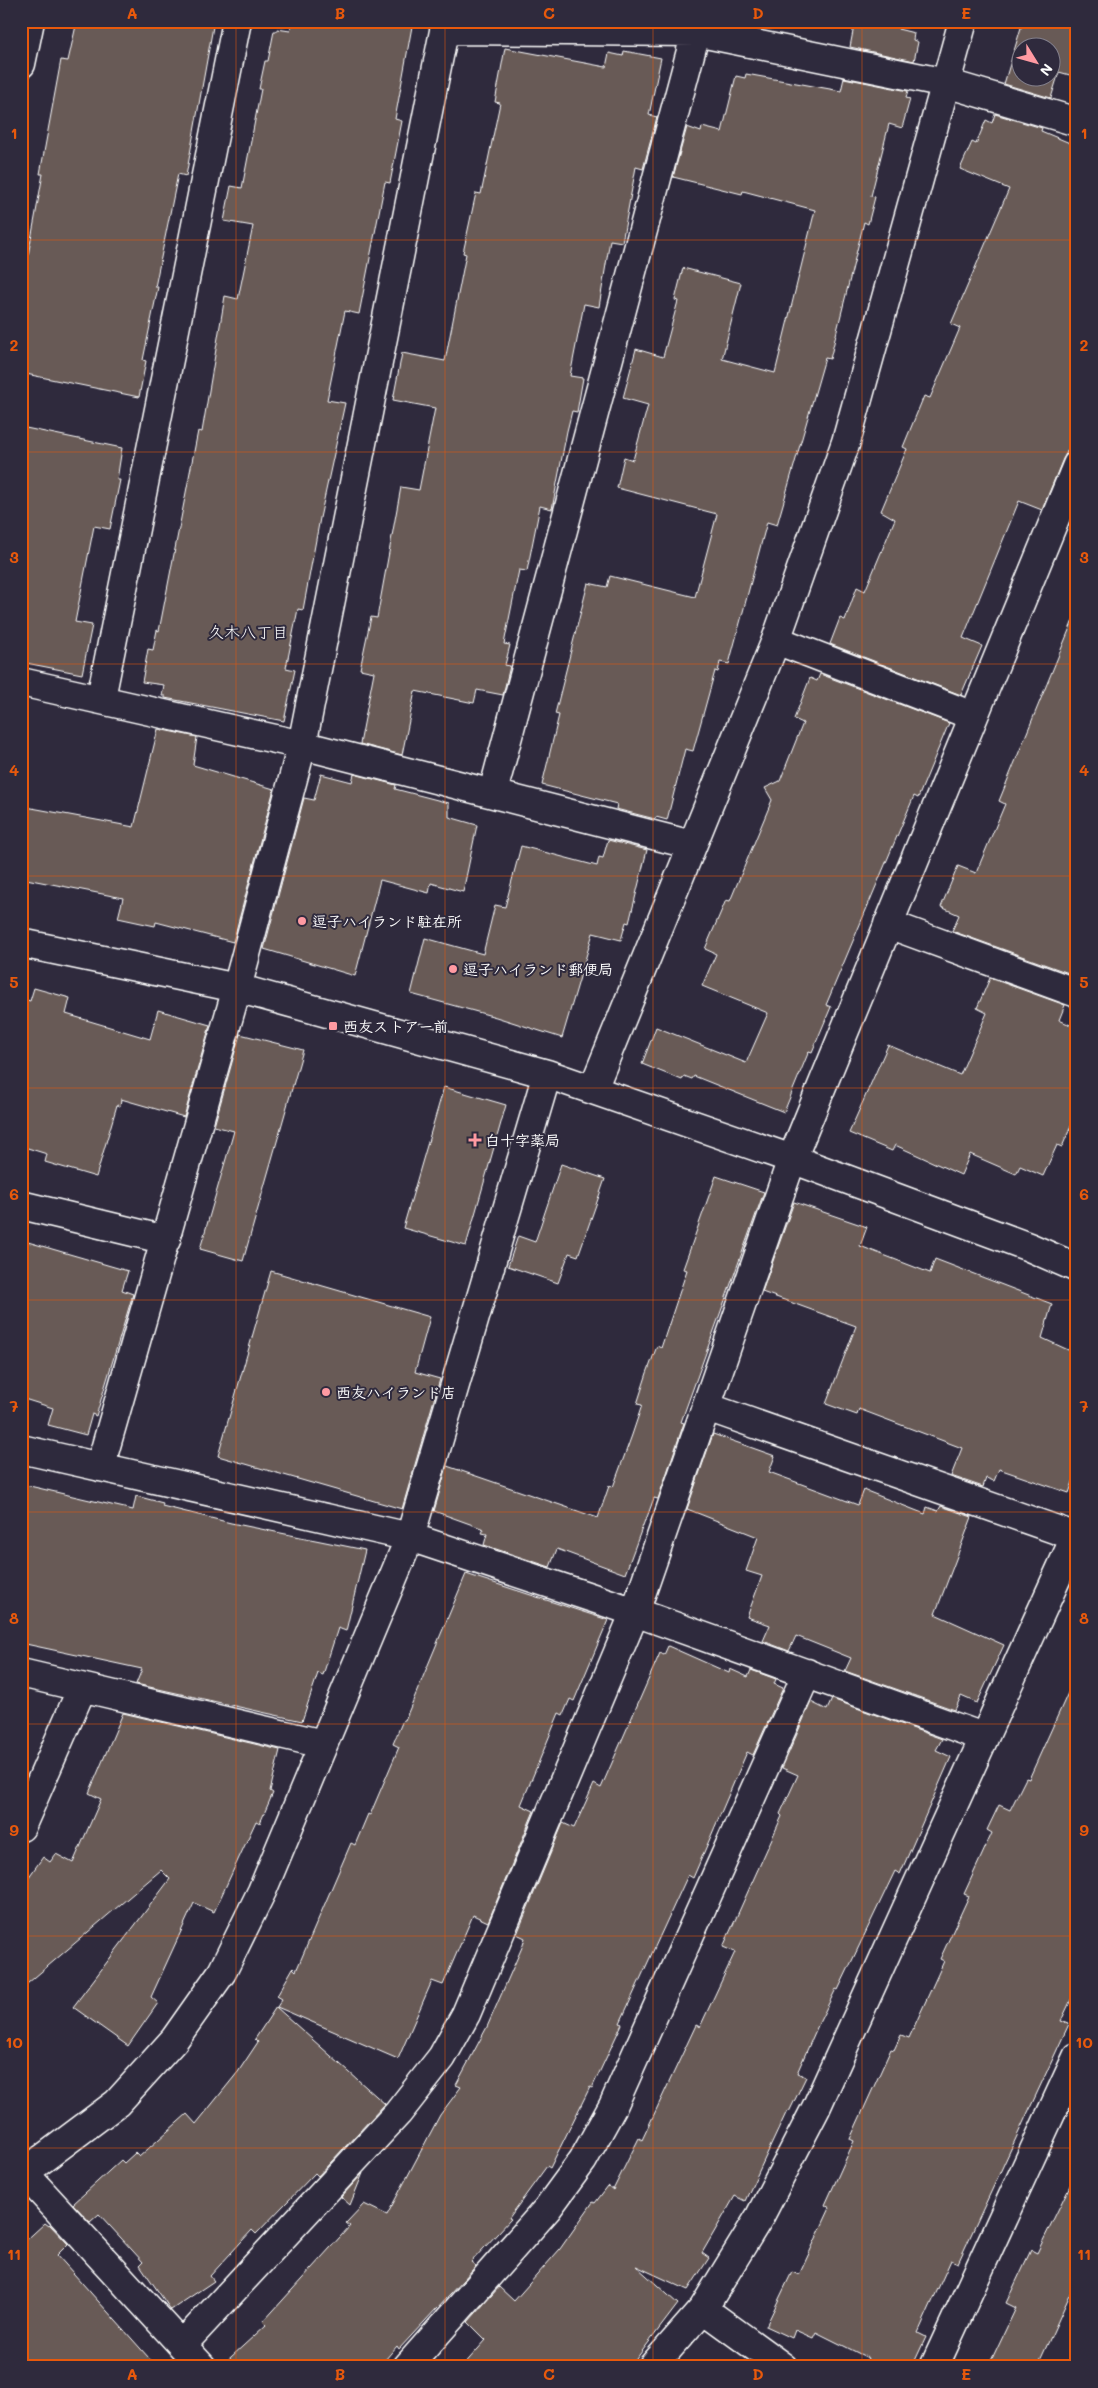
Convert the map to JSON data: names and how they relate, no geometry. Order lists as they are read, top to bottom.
{
  "districts": ["久木八丁目"],
  "places": {
    "other": ["逗子ハイランド駐在所", "逗子ハイランド郵便局", "西友ハイランド店"],
    "transit": ["西友ストアー前"],
    "health": ["白十字薬局"]
  },
  "north": "bottom right",
  "grid": {
    "columns": [
      "A",
      "B",
      "C",
      "D",
      "E"
    ],
    "rows": [
      "1",
      "2",
      "3",
      "4",
      "5",
      "6",
      "7",
      "8",
      "9",
      "10",
      "11"
    ]
  }
}
